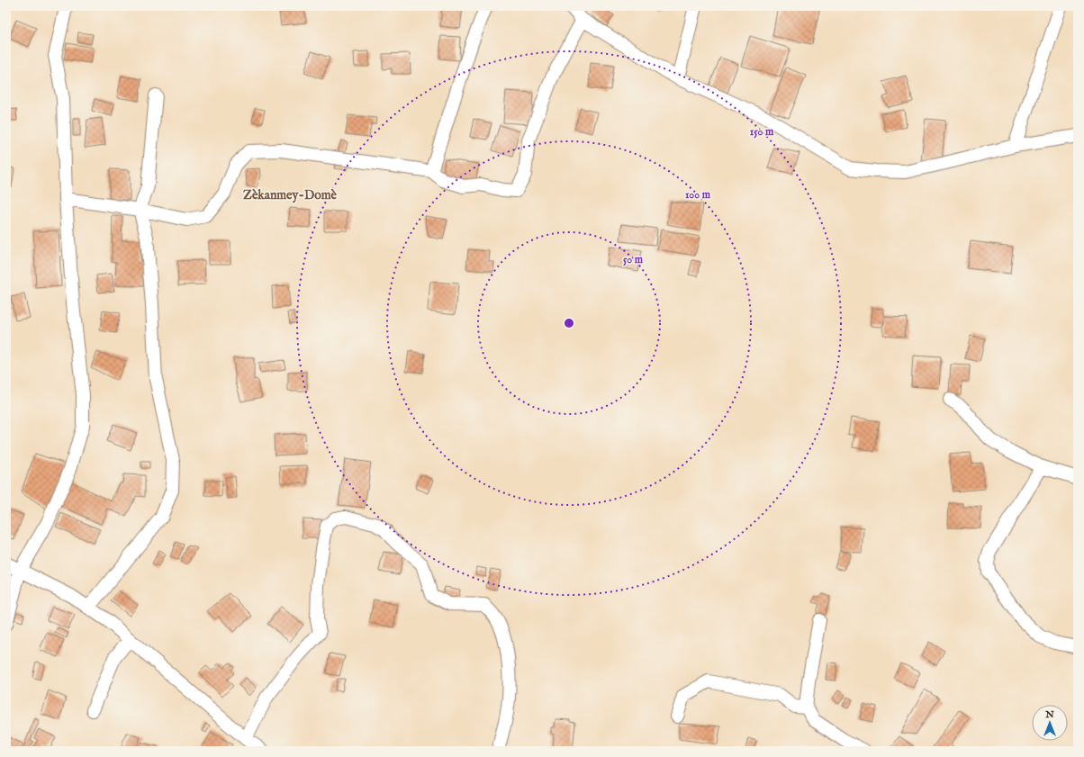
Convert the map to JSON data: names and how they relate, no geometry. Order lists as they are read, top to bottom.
{
  "districts": ["Zèkanmey-Domè"],
  "north": "top",
  "rings": ["150 m", "100 m", "50 m"]
}
